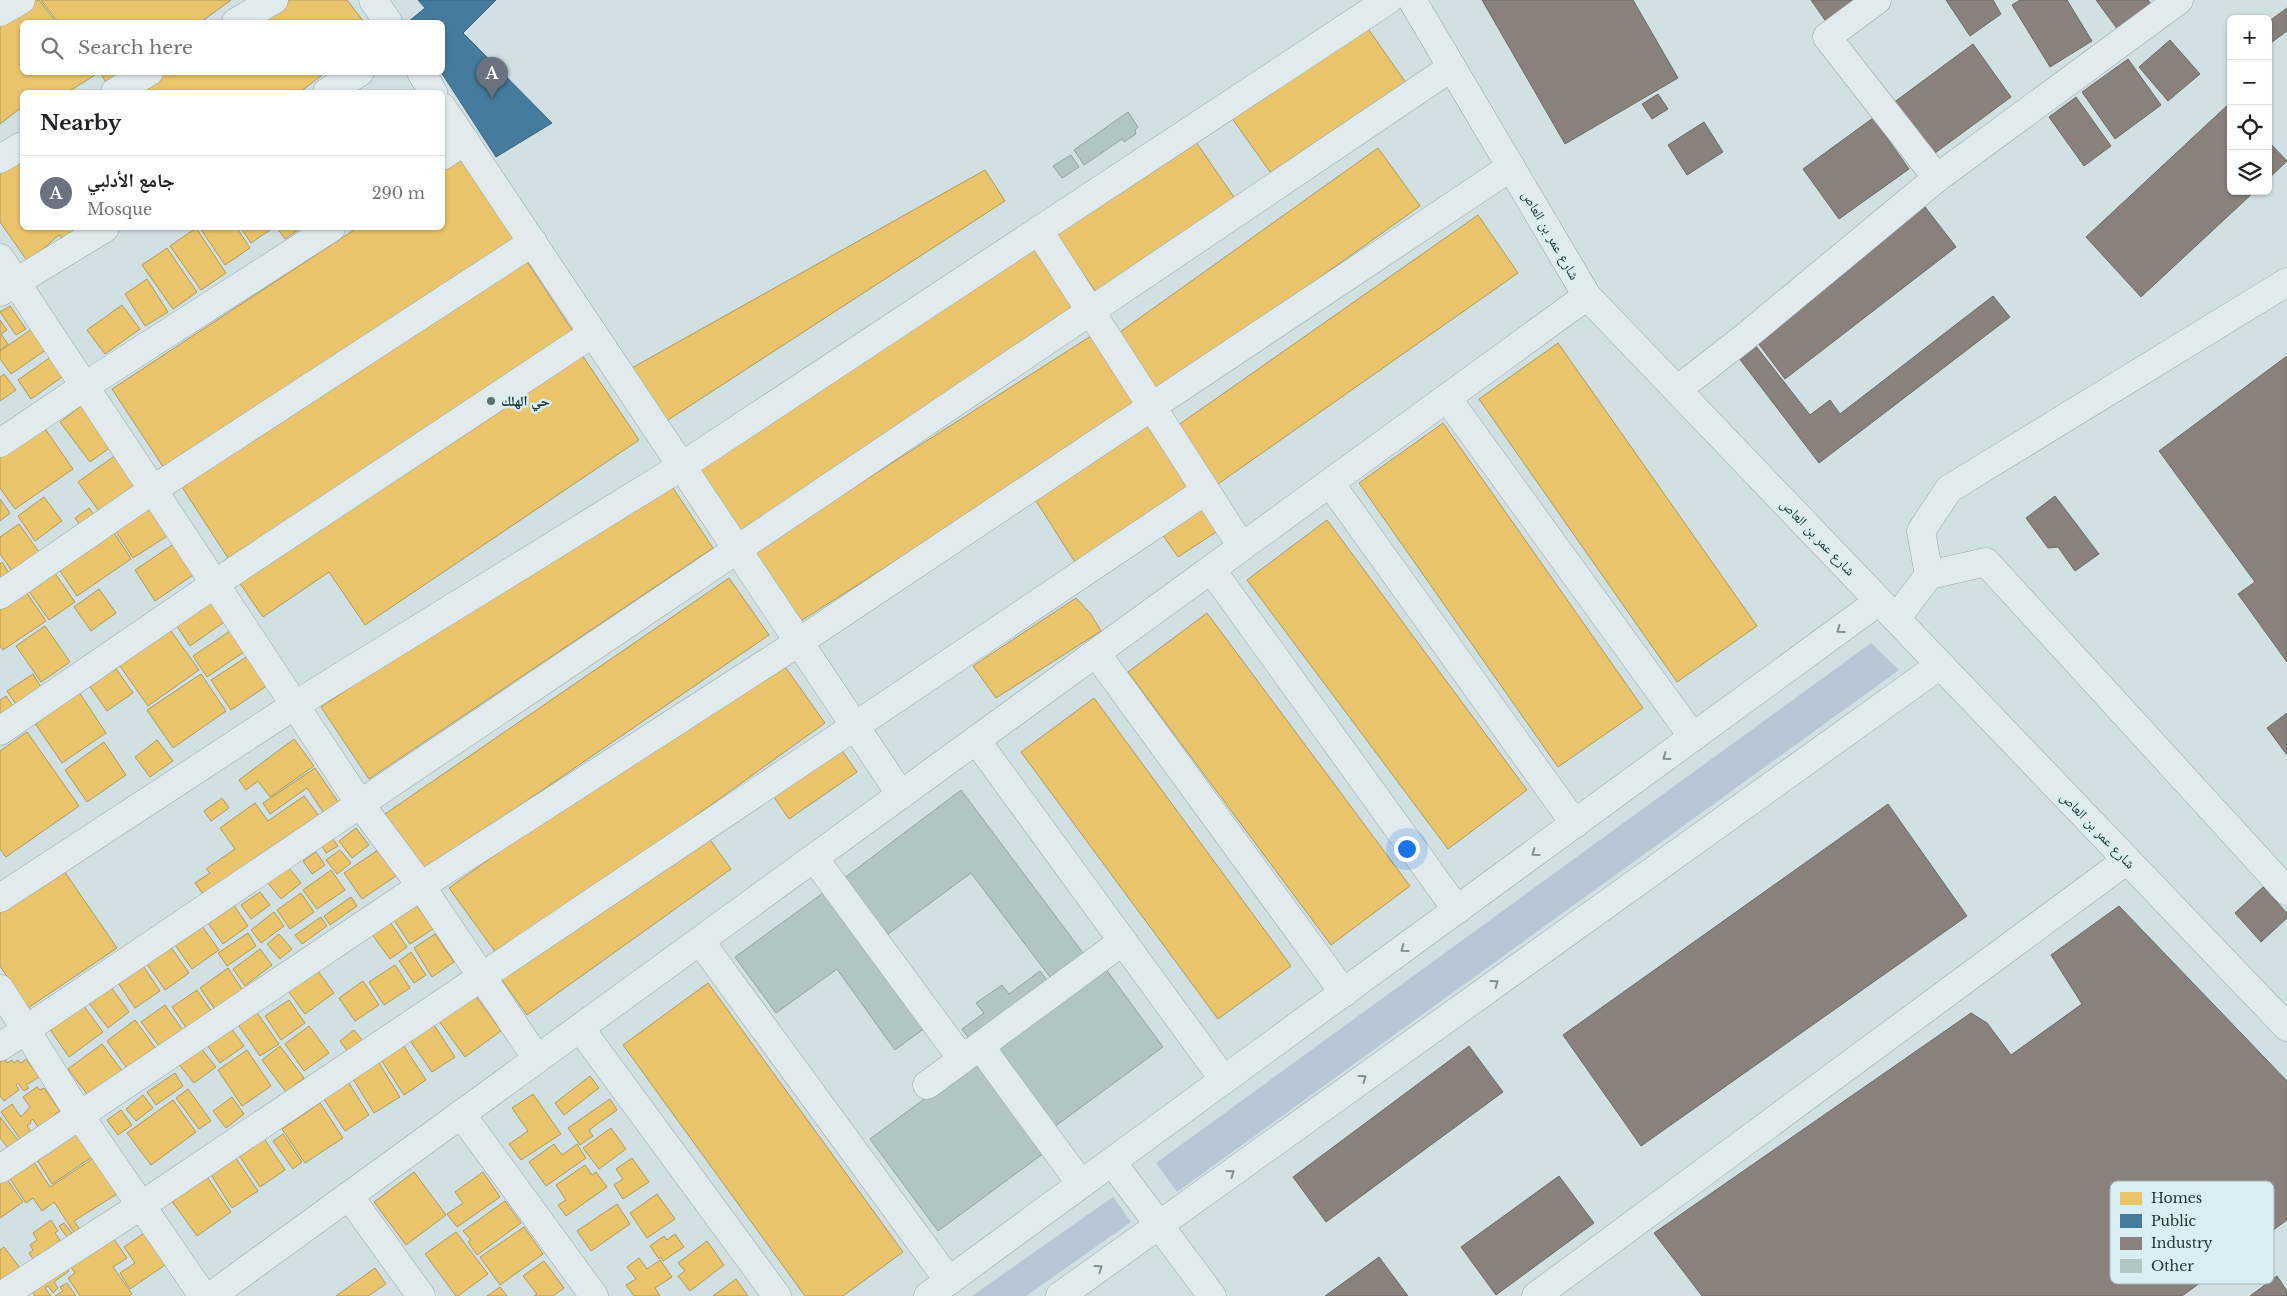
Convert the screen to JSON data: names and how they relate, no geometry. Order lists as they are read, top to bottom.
{
  "streets": {
    "street": ["شارع عمر بن العاص"]
  },
  "places": ["حي الهلك"],
  "legend": [
    "Homes",
    "Public",
    "Industry",
    "Other"
  ],
  "page": {
    "map_buttons": ["+", "−"],
    "search": "Search here",
    "pins": "A",
    "heading": "Nearby",
    "list": [
      {
        "mark": "A",
        "name": "جامع الأدلبي",
        "note": "Mosque",
        "value": "290 m"
      }
    ]
  }
}
